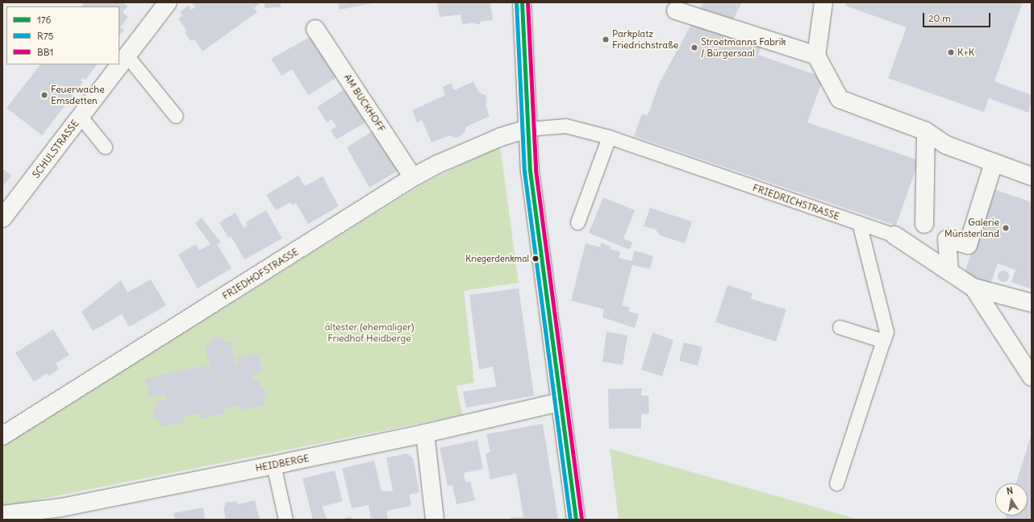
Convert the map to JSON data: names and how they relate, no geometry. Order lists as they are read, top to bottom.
{
  "streets": {
    "street": [
      "AM BUCKHOFF",
      "SCHULSTRASSE",
      "FRIEDRICHSTRASSE",
      "FRIEDHOFSTRASSE",
      "HEIDBERGE"
    ]
  },
  "crossings": [
    ["AM BUCKHOFF", "FRIEDHOFSTRASSE"],
    ["FRIEDRICHSTRASSE", "FRIEDHOFSTRASSE"]
  ],
  "parks": ["ältester (ehemaliger) Friedhof Heidberge"],
  "places": [
    "Parkplatz Friedrichstraße",
    "Stroetmanns Fabrik / Bürgersaal",
    "K+K",
    "Feuerwache Emsdetten",
    "Galerie Münsterland",
    "Kriegerdenkmal"
  ],
  "lines": ["transit line 176", "transit line R75", "transit line BB1"],
  "legend": ["176", "R75", "BB1"],
  "scale_bar": "20 m",
  "north": "top"
}
